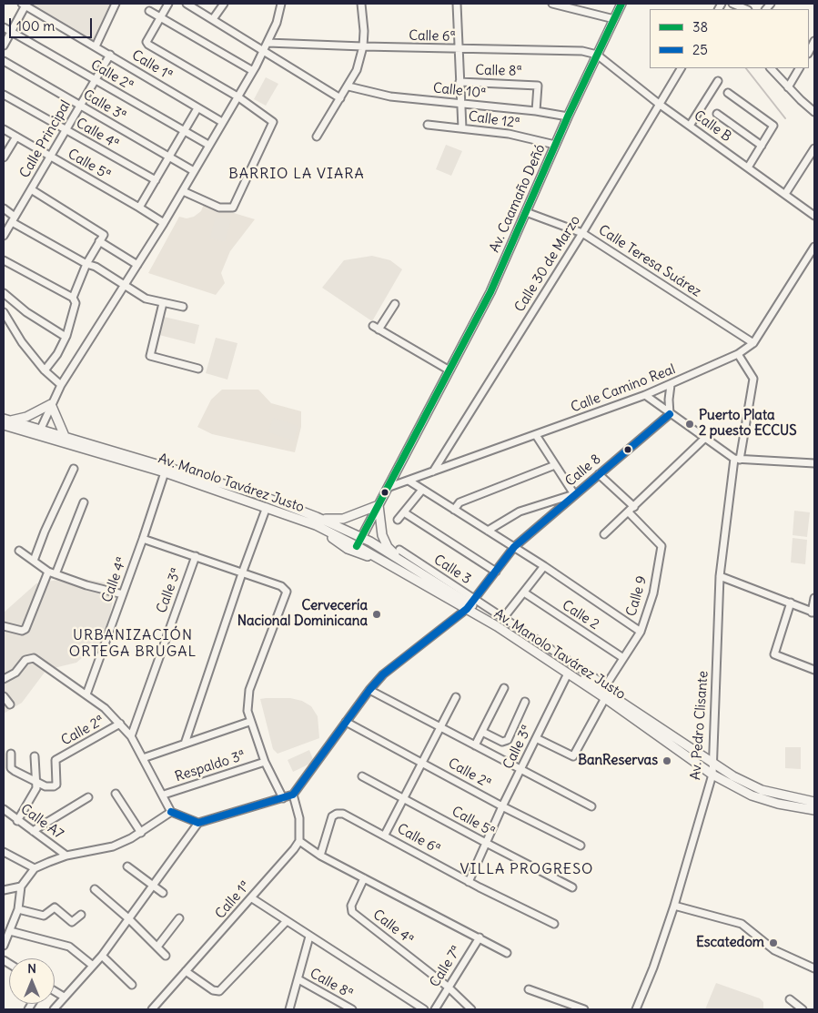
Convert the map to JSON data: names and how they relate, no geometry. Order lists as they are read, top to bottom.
{
  "streets": {
    "main road": ["Av. Caamaño Deñó", "Av. Manolo Tavárez Justo"],
    "street": [
      "Calle 6ª",
      "Calle 1ª",
      "Calle 8ª",
      "Calle 2ª",
      "Calle 10ª",
      "Calle 3ª",
      "Calle 12ª",
      "Calle B",
      "Calle 4ª",
      "Calle Principal",
      "Calle 5ª",
      "Calle Teresa Suárez",
      "Calle 30 de Marzo",
      "Calle Camino Real",
      "Calle 8",
      "Calle 3",
      "Calle 9",
      "Calle 2",
      "Av. Pedro Clisante",
      "Respaldo 3ª",
      "Calle A7",
      "Calle 7ª"
    ]
  },
  "crossings": [
    ["Calle 6ª", "Calle 3ª"],
    ["Calle 6ª", "Calle B"],
    ["Calle 6ª", "Av. Caamaño Deñó"],
    ["Calle 1ª", "Calle Principal"],
    ["Calle 8ª", "Calle 10ª"],
    ["Calle 2ª", "Calle 3ª"],
    ["Calle 2ª", "Calle Principal"],
    ["Calle 2ª", "Calle 8"],
    ["Calle 10ª", "Av. Caamaño Deñó"],
    ["Calle 3ª", "Calle Principal"],
    ["Calle 3ª", "Calle 5ª"],
    ["Calle 3ª", "Av. Manolo Tavárez Justo"],
    ["Calle 12ª", "Av. Caamaño Deñó"],
    ["Calle B", "Av. Caamaño Deñó"],
    ["Calle B", "Calle 30 de Marzo"],
    ["Calle 4ª", "Calle Principal"],
    ["Calle 4ª", "Av. Manolo Tavárez Justo"],
    ["Calle 4ª", "Calle 7ª"],
    ["Calle Principal", "Calle 5ª"],
    ["Av. Caamaño Deñó", "Calle Teresa Suárez"],
    ["Av. Caamaño Deñó", "Calle Camino Real"],
    ["Av. Caamaño Deñó", "Av. Manolo Tavárez Justo"],
    ["Calle Teresa Suárez", "Calle 30 de Marzo"],
    ["Calle Teresa Suárez", "Calle Camino Real"],
    ["Calle 30 de Marzo", "Calle Camino Real"],
    ["Calle Camino Real", "Av. Pedro Clisante"],
    ["Calle 8", "Av. Manolo Tavárez Justo"],
    ["Calle 8", "Calle 3"],
    ["Av. Manolo Tavárez Justo", "Calle 3"],
    ["Av. Manolo Tavárez Justo", "Calle 9"],
    ["Av. Manolo Tavárez Justo", "Av. Pedro Clisante"],
    ["Calle 3", "Calle 9"],
    ["Calle 9", "Calle 2"]
  ],
  "districts": ["BARRIO LA VIARA", "URBANIZACIÓN ORTEGA BRUGAL", "VILLA PROGRESO"],
  "places": [
    "Puerto Plata 2 puesto ECCUS",
    "Cervecería Nacional Dominicana",
    "BanReservas",
    "Escatedom"
  ],
  "lines": ["transit line 38", "transit line 25"],
  "legend": ["38", "25"],
  "scale_bar": "100 m",
  "north": "top"
}
